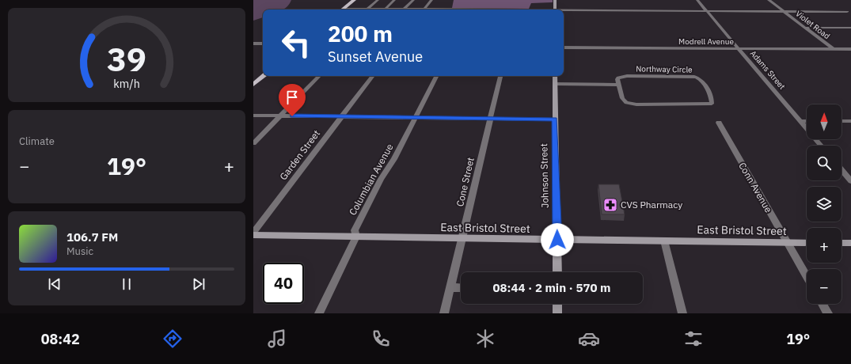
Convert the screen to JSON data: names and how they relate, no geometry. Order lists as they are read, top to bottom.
{
  "streets": {
    "main road": ["Johnson Street", "East Bristol Street"],
    "street": [
      "Violet Road",
      "Modrell Avenue",
      "Northway Circle",
      "Adams Street",
      "Garden Street",
      "Columbian Avenue",
      "Cone Street",
      "Conn Avenue"
    ]
  },
  "crossings": [
    ["Violet Road", "Modrell Avenue"],
    ["Modrell Avenue", "Adams Street"],
    ["Garden Street", "East Bristol Street"],
    ["Johnson Street", "East Bristol Street"],
    ["Columbian Avenue", "East Bristol Street"],
    ["Cone Street", "East Bristol Street"],
    ["Conn Avenue", "East Bristol Street"]
  ],
  "places": {
    "pharmacy": ["CVS Pharmacy"]
  },
  "north": "top",
  "page": {
    "turn": ["200 m", "Sunset Avenue"],
    "map_buttons": ["+", "−"],
    "tile": "Climate",
    "heat": ["−", "19°", "+"],
    "song": ["106.7 FM", "Music"],
    "limit": "40",
    "trip": "08:44 · 2 min · 570 m",
    "tabs": ["08:42", "19°"],
    "gauge": ["39", "km/h"]
  }
}
